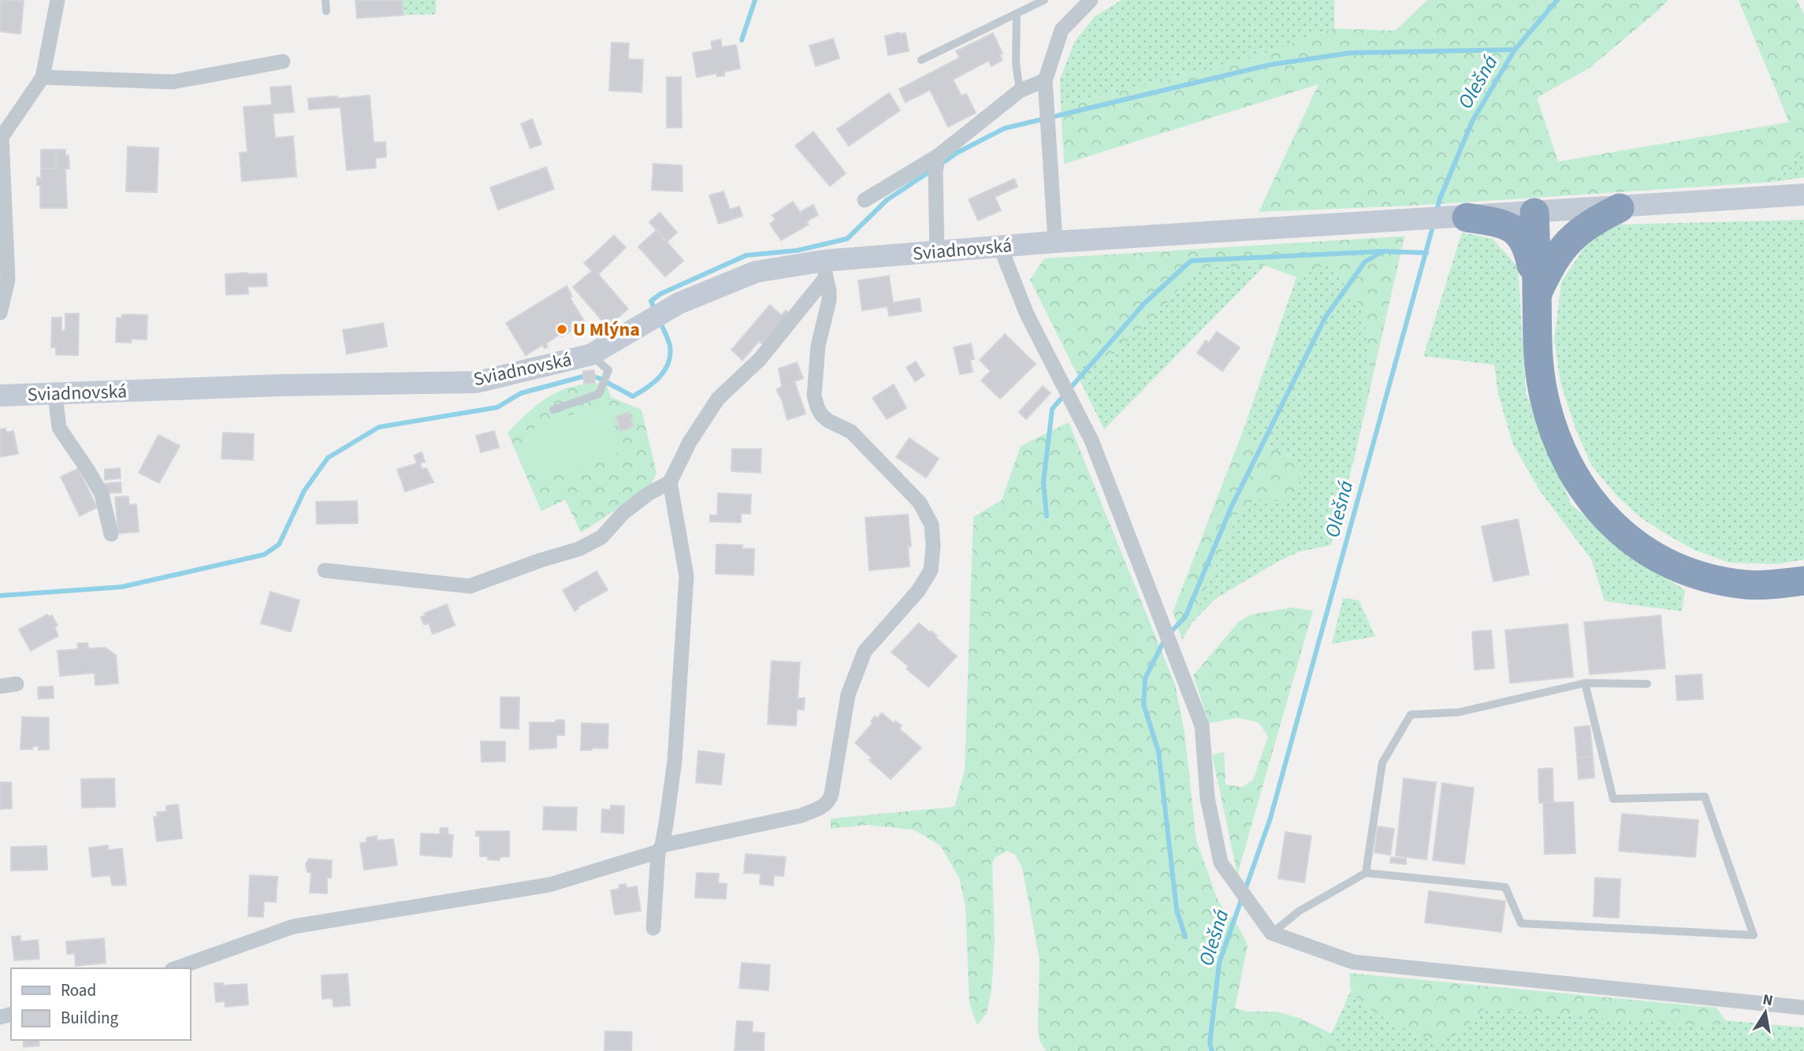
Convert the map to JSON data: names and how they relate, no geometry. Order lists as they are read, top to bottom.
{
  "streets": {
    "street": ["Sviadnovská"]
  },
  "water": ["Olešná"],
  "places": ["U Mlýna"],
  "legend": ["Road", "Building"],
  "north": "top"
}
